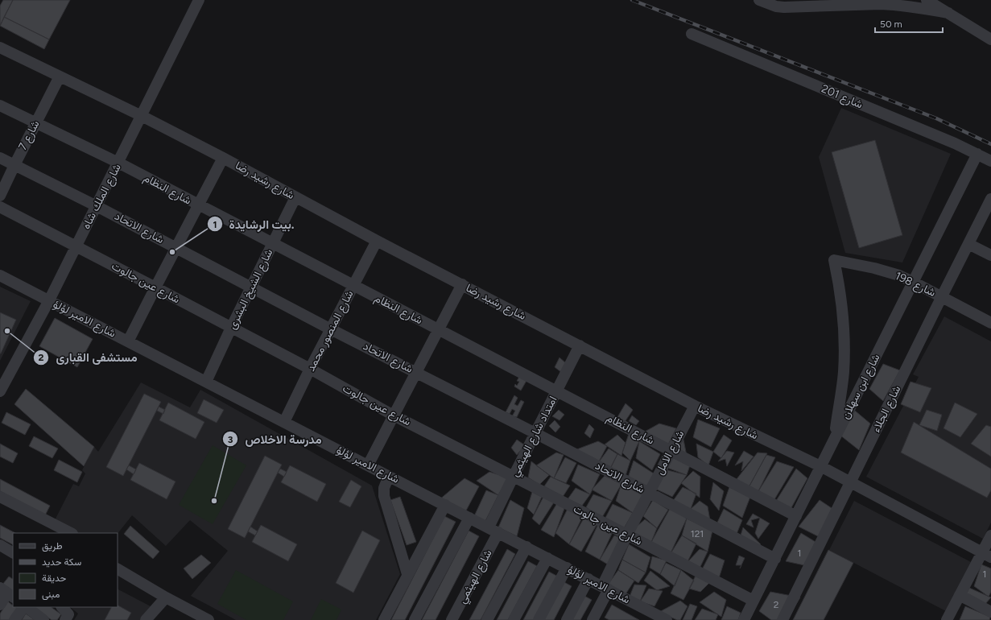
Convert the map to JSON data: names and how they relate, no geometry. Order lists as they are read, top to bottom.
{
  "streets": {
    "street": [
      "شارع 201",
      "شارع 7",
      "شارع رشيد رضا",
      "شارع النظام",
      "شارع الملك شاه",
      "شارع الاتحاد",
      "شارع عين جالوت",
      "شارع 198",
      "شارع الشيخ البشرى",
      "شارع الامير لؤلؤ",
      "شارع المنصور محمد",
      "شارع ابن سهلان",
      "شارع الجلاء",
      "امتداد شارع الهيثمي",
      "شارع الامل",
      "شارع الهيثمي"
    ]
  },
  "crossings": [
    ["شارع 201", "شارع ابن سهلان"],
    ["شارع 7", "شارع رشيد رضا"],
    ["شارع 7", "شارع النظام"],
    ["شارع 7", "شارع الاتحاد"],
    ["شارع رشيد رضا", "شارع الملك شاه"],
    ["شارع رشيد رضا", "شارع الشيخ البشرى"],
    ["شارع رشيد رضا", "شارع المنصور محمد"],
    ["شارع رشيد رضا", "شارع ابن سهلان"],
    ["شارع رشيد رضا", "شارع الجلاء"],
    ["شارع رشيد رضا", "امتداد شارع الهيثمي"],
    ["شارع رشيد رضا", "شارع الامل"],
    ["شارع النظام", "شارع الملك شاه"],
    ["شارع النظام", "شارع الشيخ البشرى"],
    ["شارع النظام", "شارع المنصور محمد"],
    ["شارع النظام", "شارع ابن سهلان"],
    ["شارع النظام", "امتداد شارع الهيثمي"],
    ["شارع النظام", "شارع الامل"],
    ["شارع الملك شاه", "شارع الاتحاد"],
    ["شارع الملك شاه", "شارع عين جالوت"],
    ["شارع الملك شاه", "شارع الامير لؤلؤ"],
    ["شارع الاتحاد", "شارع الشيخ البشرى"],
    ["شارع الاتحاد", "شارع المنصور محمد"],
    ["شارع الاتحاد", "شارع ابن سهلان"],
    ["شارع الاتحاد", "امتداد شارع الهيثمي"],
    ["شارع الاتحاد", "شارع الامل"],
    ["شارع عين جالوت", "شارع الشيخ البشرى"],
    ["شارع عين جالوت", "شارع المنصور محمد"],
    ["شارع عين جالوت", "شارع ابن سهلان"],
    ["شارع عين جالوت", "امتداد شارع الهيثمي"],
    ["شارع عين جالوت", "شارع الامل"],
    ["شارع 198", "شارع ابن سهلان"],
    ["شارع 198", "شارع الجلاء"],
    ["شارع الشيخ البشرى", "شارع الامير لؤلؤ"],
    ["شارع الامير لؤلؤ", "شارع المنصور محمد"],
    ["شارع الامير لؤلؤ", "امتداد شارع الهيثمي"],
    ["شارع الامير لؤلؤ", "شارع الامل"],
    ["شارع الامير لؤلؤ", "شارع الهيثمي"],
    ["امتداد شارع الهيثمي", "شارع الهيثمي"]
  ],
  "places": ["بيت الرشايدة.", "مستشفى القبارى", "مدرسة الاخلاص"],
  "house_numbers": [
    "121",
    "1",
    "1",
    "2"
  ],
  "legend": [
    "طريق",
    "سكة حديد",
    "حديقة",
    "مبنى"
  ],
  "scale_bar": "50 m"
}
